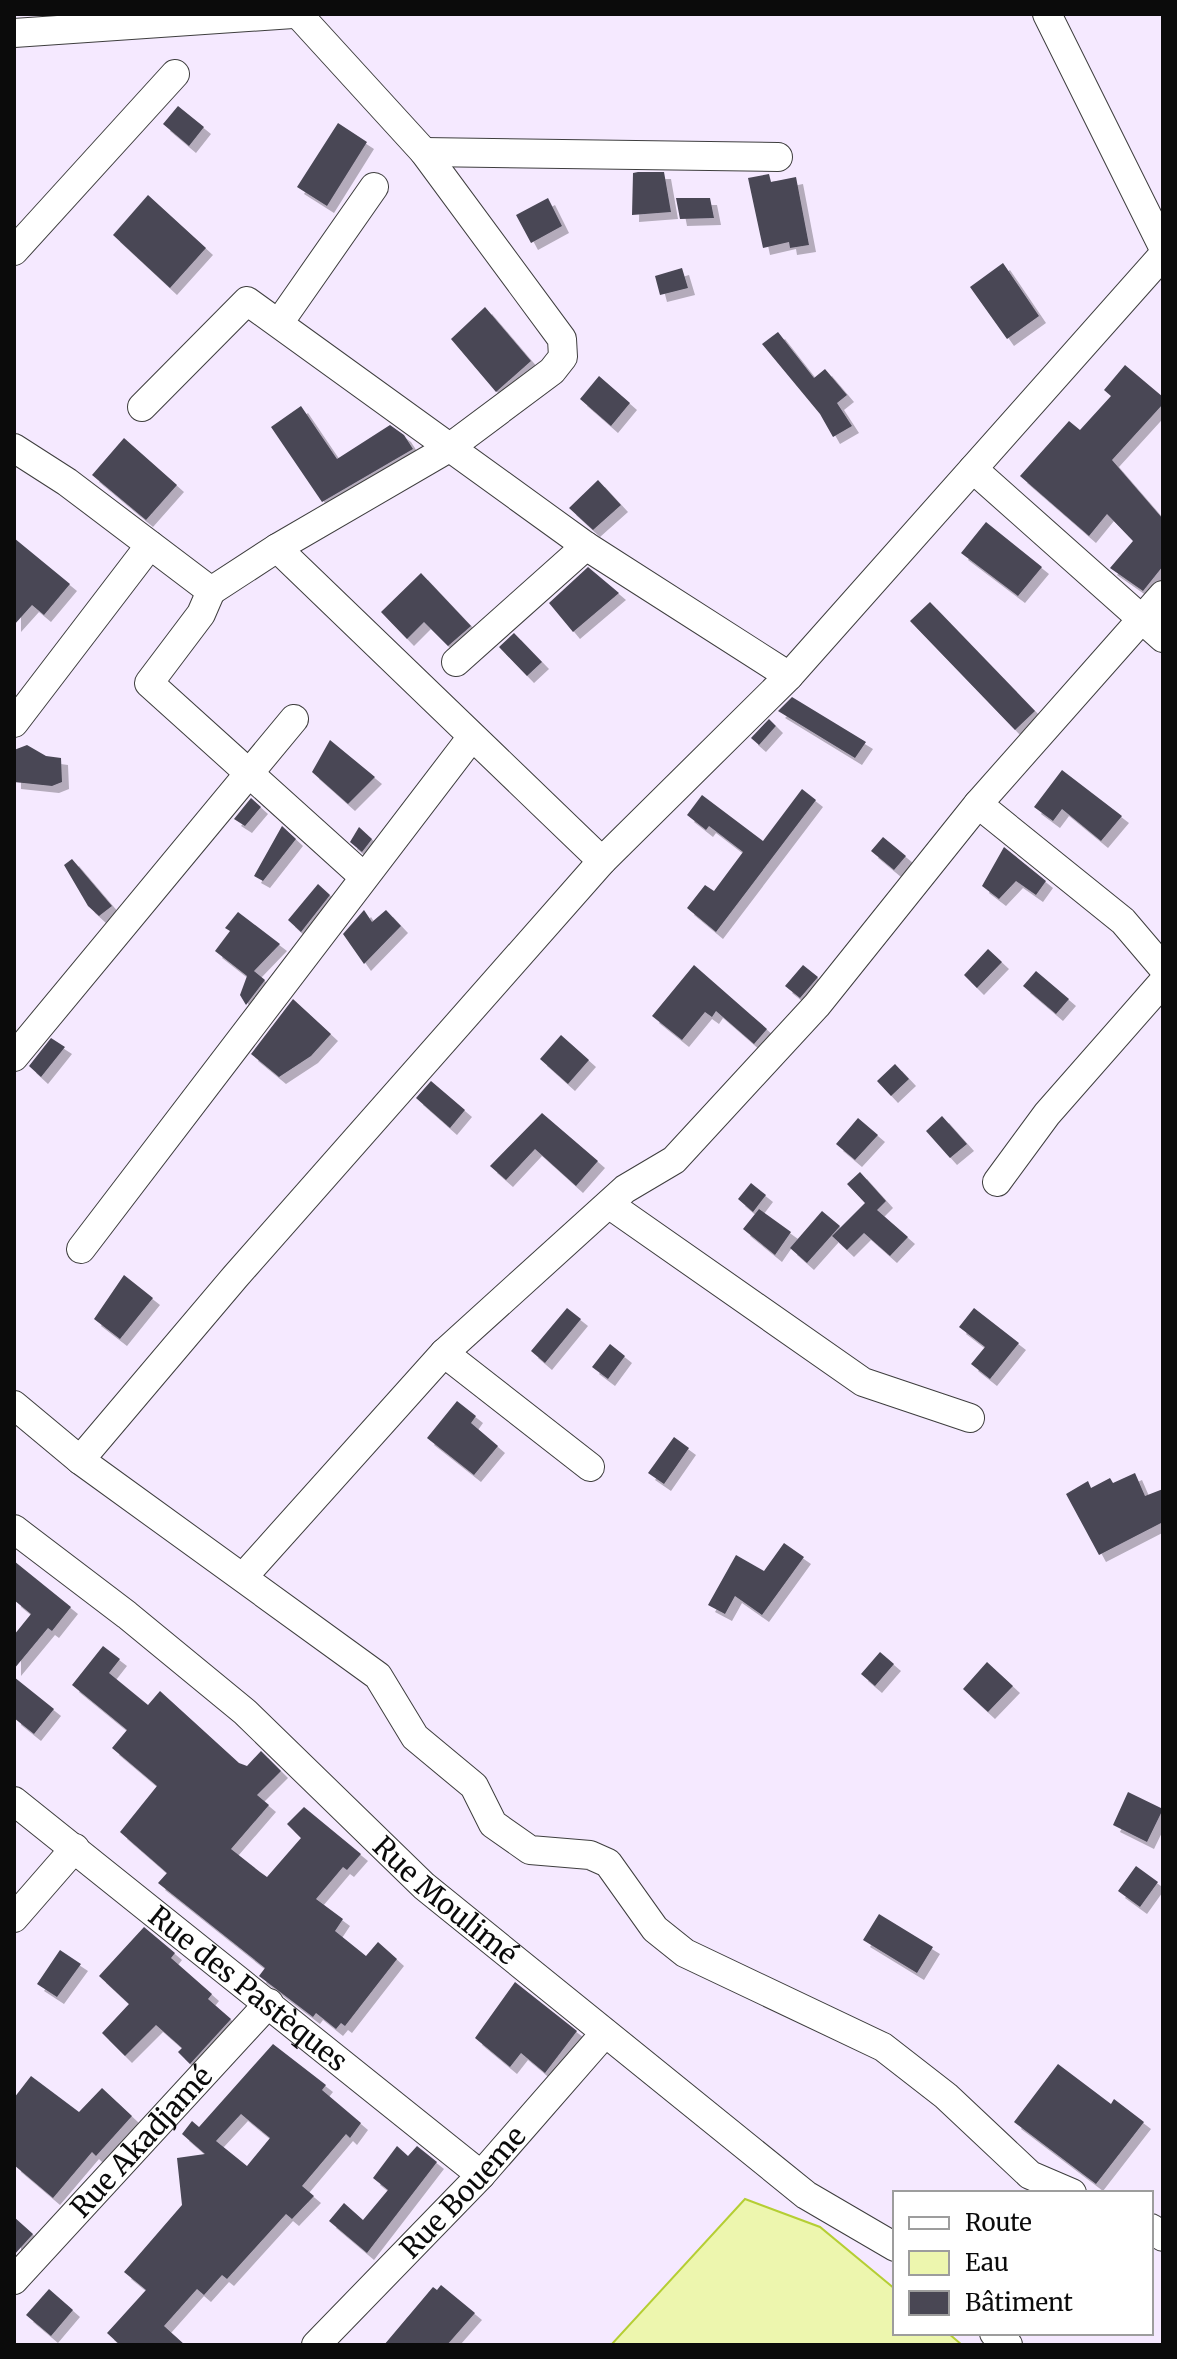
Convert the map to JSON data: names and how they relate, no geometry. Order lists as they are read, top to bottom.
{
  "streets": {
    "street": [
      "Rue Moulimé",
      "Rue des Pastèques",
      "Rue Akadjamé",
      "Rue Boueme"
    ]
  },
  "crossings": [
    ["Rue Moulimé", "Rue Boueme"],
    ["Rue des Pastèques", "Rue Akadjamé"],
    ["Rue des Pastèques", "Rue Boueme"]
  ],
  "legend": ["Route", "Eau", "Bâtiment"]
}
